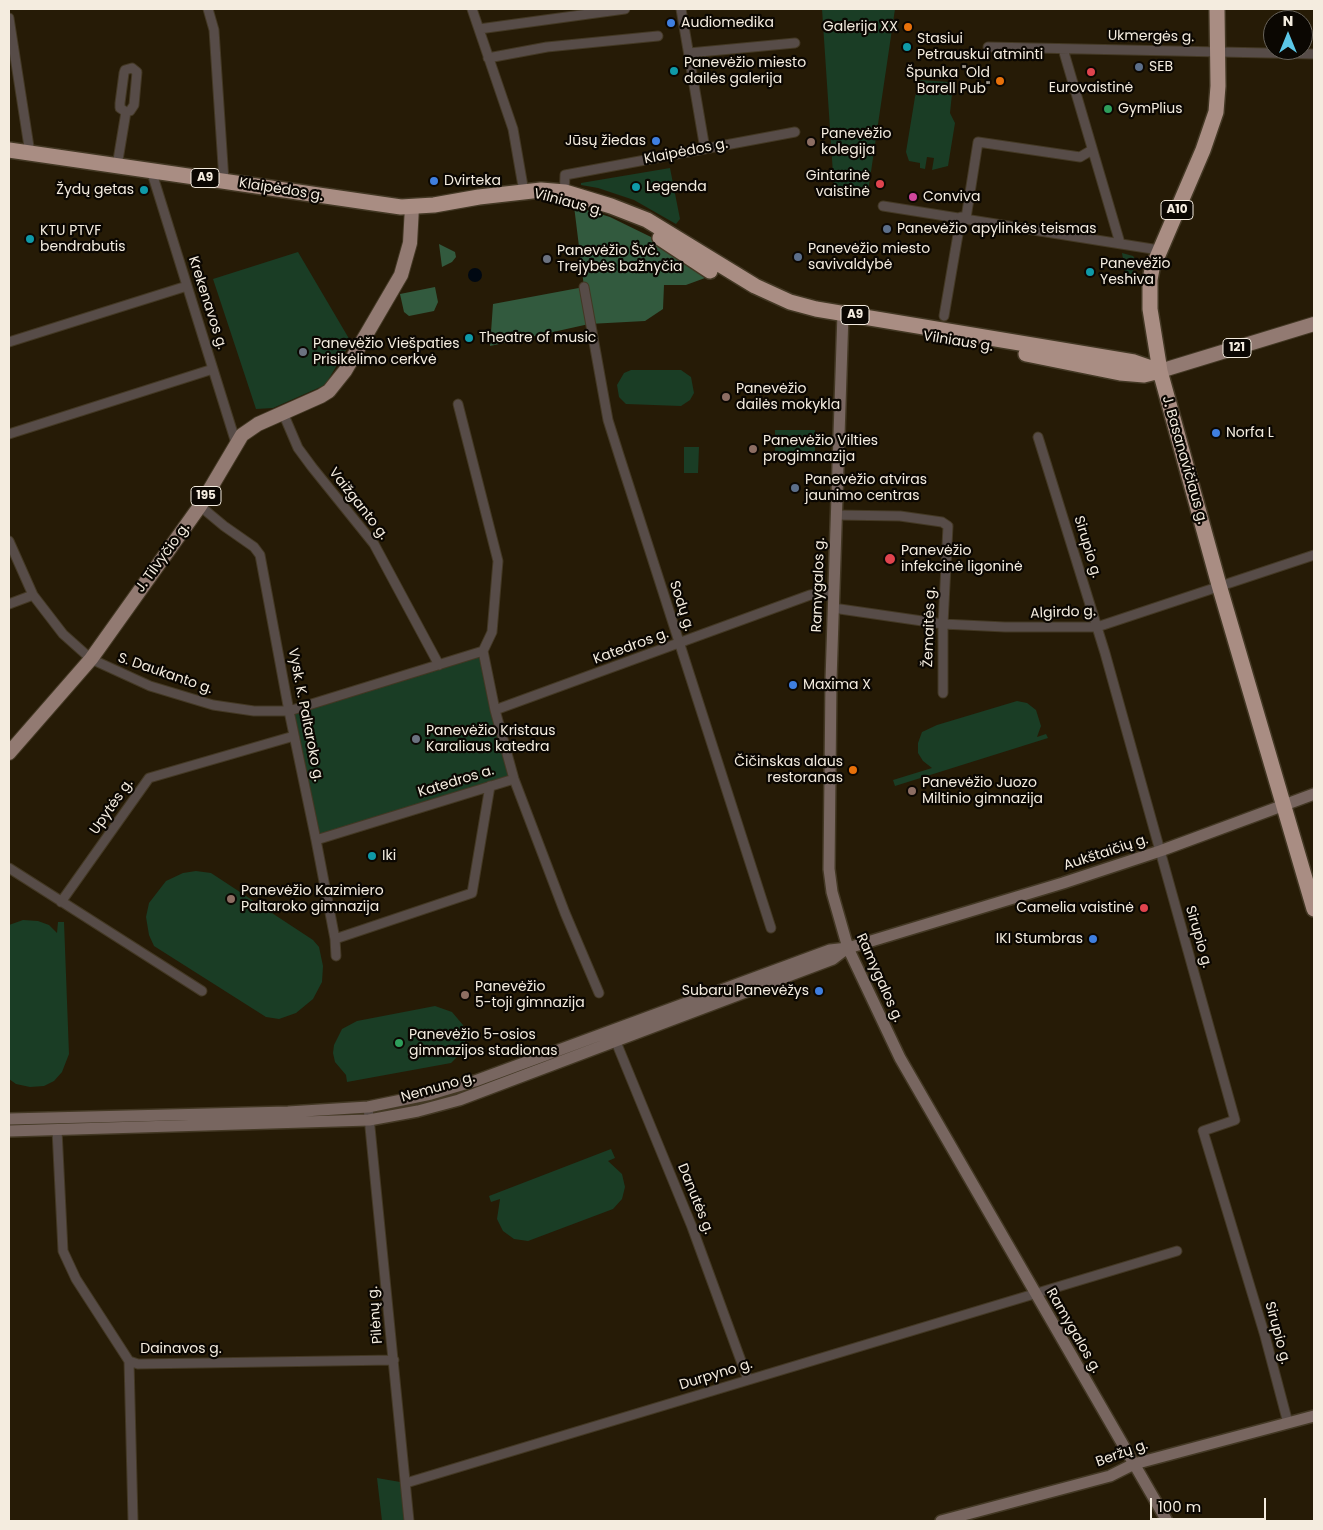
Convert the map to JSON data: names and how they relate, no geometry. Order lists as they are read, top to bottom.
{
  "streets": {
    "highway": [
      "Klaipėdos g.",
      "A9",
      "Vilniaus g.",
      "A10",
      "J. Basanavičiaus g."
    ],
    "main road": [
      "121",
      "195",
      "J. Tilvyčio g.",
      "Ramygalos g.",
      "Aukštaičių g.",
      "Nemuno g.",
      "Beržų g."
    ],
    "street": [
      "Ukmergės g.",
      "Krekenavos g.",
      "Vaižganto g.",
      "Sirupio g.",
      "Sodų g.",
      "Algirdo g.",
      "Žemaitės g.",
      "Katedros g.",
      "S. Daukanto g.",
      "Vysk. K. Paltaroko g.",
      "Katedros a.",
      "Upytės g.",
      "Danutės g.",
      "Pilėnų g.",
      "Dainavos g.",
      "Durpyno g."
    ]
  },
  "crossings": [
    ["Ukmergės g.", "J. Basanavičiaus g."],
    ["Klaipėdos g.", "Vilniaus g."],
    ["Klaipėdos g.", "Krekenavos g."],
    ["Klaipėdos g.", "J. Tilvyčio g."],
    ["Vilniaus g.", "121"],
    ["Vilniaus g.", "J. Basanavičiaus g."],
    ["Vilniaus g.", "Ramygalos g."],
    ["Krekenavos g.", "J. Tilvyčio g."],
    ["121", "J. Basanavičiaus g."],
    ["J. Basanavičiaus g.", "Algirdo g."],
    ["J. Basanavičiaus g.", "Aukštaičių g."],
    ["Vaižganto g.", "J. Tilvyčio g."],
    ["Sirupio g.", "Algirdo g."],
    ["Sirupio g.", "Aukštaičių g."],
    ["Sirupio g.", "Beržų g."],
    ["J. Tilvyčio g.", "S. Daukanto g."],
    ["J. Tilvyčio g.", "Vysk. K. Paltaroko g."],
    ["Ramygalos g.", "Algirdo g."],
    ["Ramygalos g.", "Žemaitės g."],
    ["Ramygalos g.", "Katedros g."],
    ["Ramygalos g.", "Nemuno g."],
    ["Ramygalos g.", "Durpyno g."],
    ["Ramygalos g.", "Beržų g."],
    ["Sodų g.", "Katedros g."],
    ["Algirdo g.", "Žemaitės g."],
    ["Katedros g.", "Katedros a."],
    ["S. Daukanto g.", "Vysk. K. Paltaroko g."],
    ["Vysk. K. Paltaroko g.", "Katedros a."],
    ["Vysk. K. Paltaroko g.", "Upytės g."],
    ["Aukštaičių g.", "Nemuno g."],
    ["Nemuno g.", "Danutės g."],
    ["Nemuno g.", "Pilėnų g."],
    ["Nemuno g.", "Dainavos g."],
    ["Danutės g.", "Durpyno g."],
    ["Pilėnų g.", "Dainavos g."],
    ["Pilėnų g.", "Durpyno g."]
  ],
  "places": [
    "Audiomedika",
    "Galerija XX",
    "Stasiui Petrauskui atminti",
    "SEB",
    "Panevėžio miesto dailės galerija",
    "Eurovaistinė",
    "Špunka \"Old Barell Pub\"",
    "GymPlius",
    "Jūsų žiedas",
    "Panevėžio kolegija",
    "Dvirteka",
    "Gintarinė vaistinė",
    "Legenda",
    "Žydų getas",
    "Conviva",
    "Panevėžio apylinkės teismas",
    "KTU PTVF bendrabutis",
    "Panevėžio miesto savivaldybė",
    "Panevėžio Švč. Trejybės bažnyčia",
    "Panevėžio Yeshiva",
    "Theatre of music",
    "Panevėžio Viešpaties Prisikėlimo cerkvė",
    "Panevėžio dailės mokykla",
    "Norfa L",
    "Panevėžio Vilties progimnazija",
    "Panevėžio atviras jaunimo centras",
    "Panevėžio infekcinė ligoninė",
    "Maxima X",
    "Panevėžio Kristaus Karaliaus katedra",
    "Čičinskas alaus restoranas",
    "Panevėžio Juozo Miltinio gimnazija",
    "Iki",
    "Panevėžio Kazimiero Paltaroko gimnazija",
    "Camelia vaistinė",
    "IKI Stumbras",
    "Subaru Panevėžys",
    "Panevėžio 5-toji gimnazija",
    "Panevėžio 5-osios gimnazijos stadionas"
  ],
  "scale_bar": "100 m",
  "north": "top"
}
